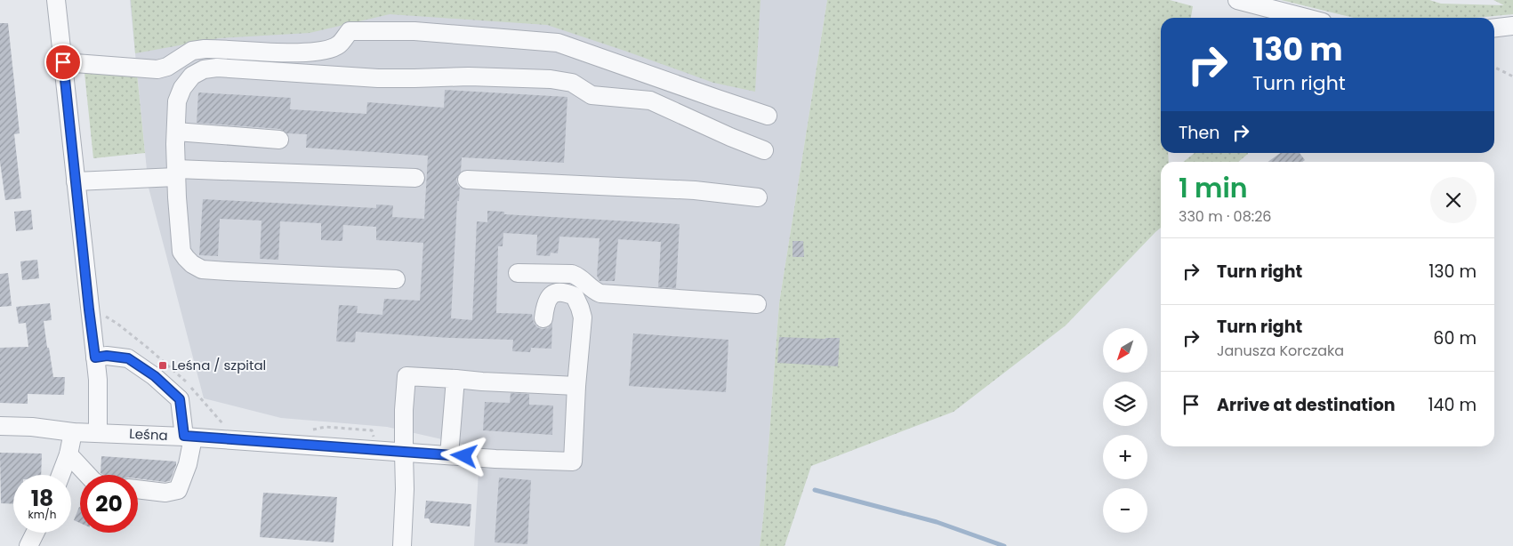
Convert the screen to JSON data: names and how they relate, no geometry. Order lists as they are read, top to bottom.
{
  "streets": {
    "street": ["Leśna"]
  },
  "places": {
    "transit": ["Leśna / szpital"]
  },
  "north": "bottom left",
  "page": {
    "turn": ["130 m", "Turn right"],
    "then": "Then",
    "heading": ["1 min", "330 m · 08:26"],
    "list": [
      {
        "name": "Turn right",
        "value": "130 m"
      },
      {
        "name": "Turn right",
        "note": "Janusza Korczaka",
        "value": "60 m"
      },
      {
        "name": "Arrive at destination",
        "value": "140 m"
      }
    ],
    "map_buttons": ["+", "−"],
    "speed": "18 km/h",
    "limit": "20"
  }
}
